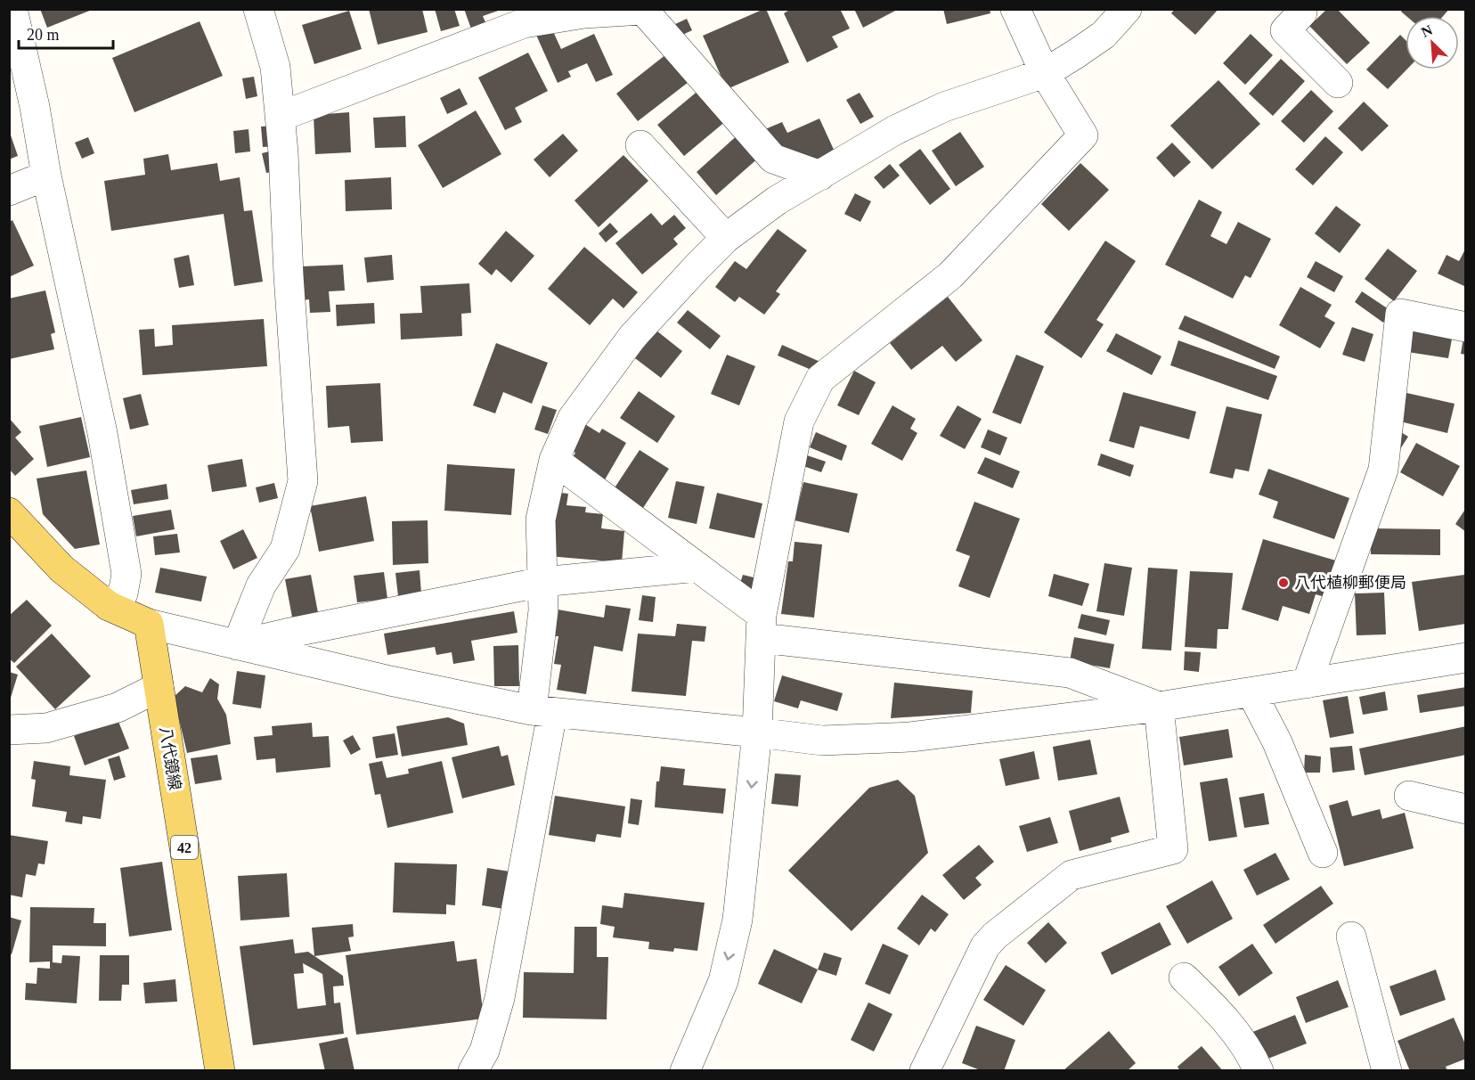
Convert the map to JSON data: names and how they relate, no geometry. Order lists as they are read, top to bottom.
{
  "streets": {
    "main road": ["八代鏡線", "42"]
  },
  "places": ["八代植柳郵便局"],
  "scale_bar": "20 m",
  "north": "top left"
}
